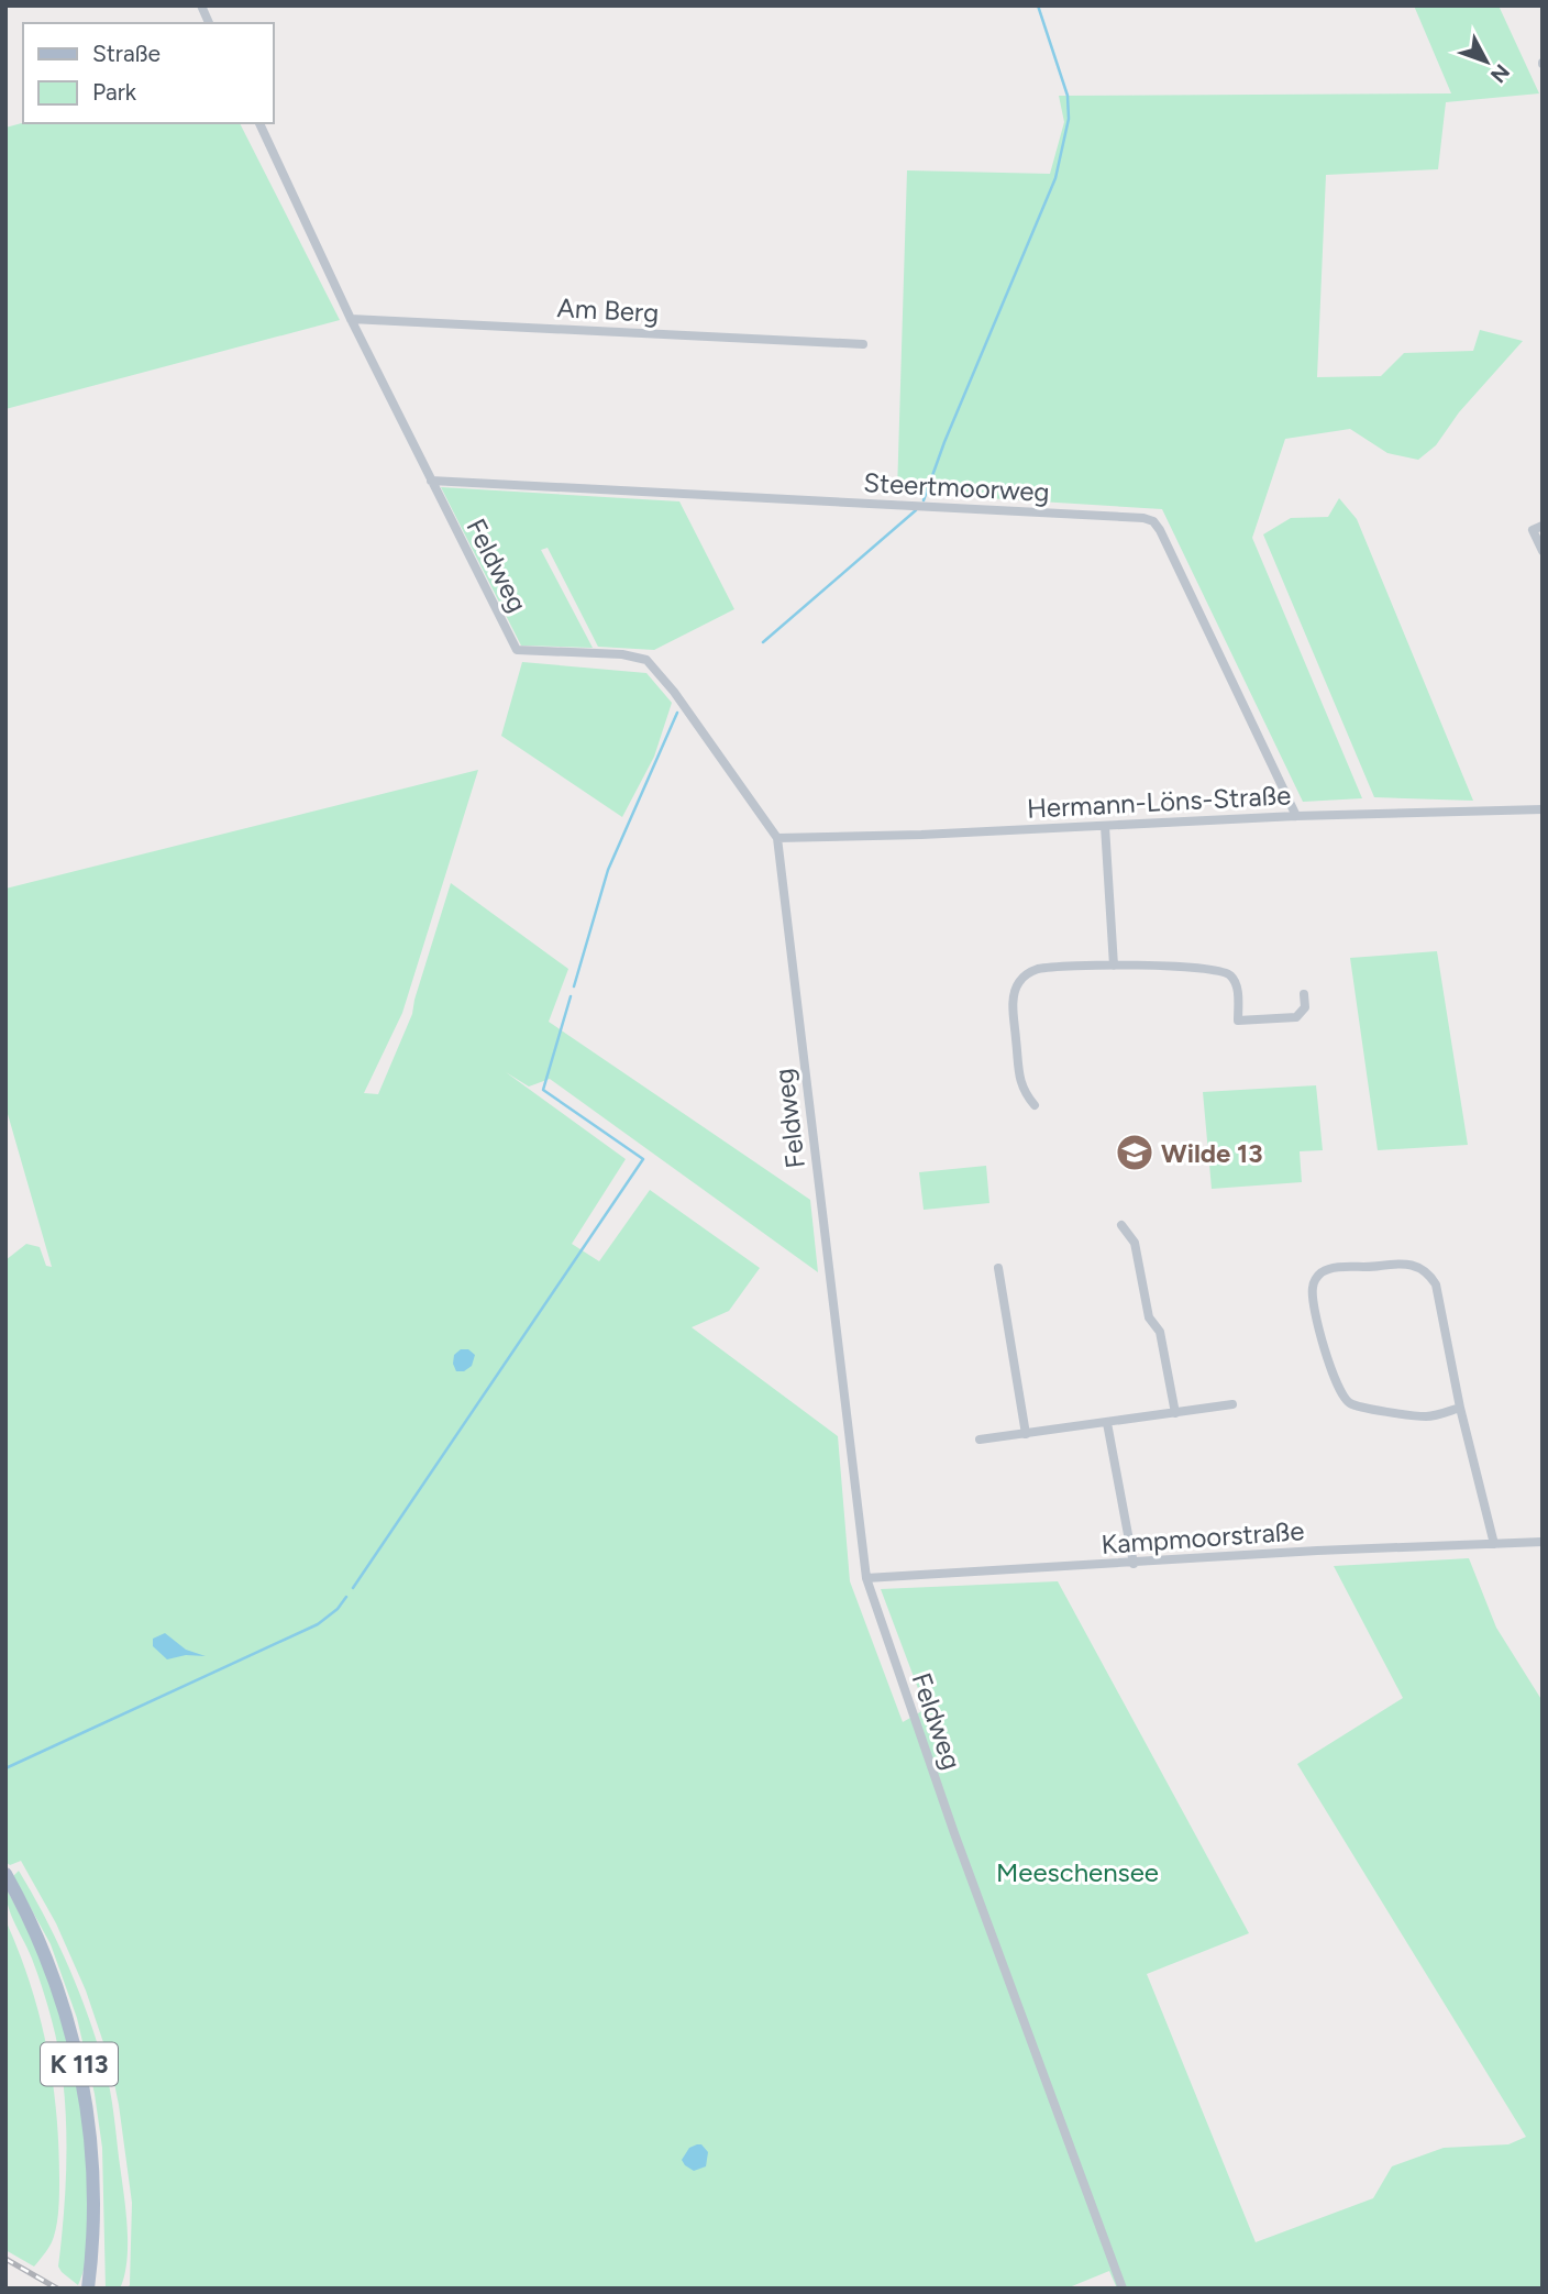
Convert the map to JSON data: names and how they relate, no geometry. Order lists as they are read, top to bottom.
{
  "streets": {
    "main road": ["K 113"],
    "street": [
      "Am Berg",
      "Steertmoorweg",
      "Feldweg",
      "Hermann-Löns-Straße",
      "Kampmoorstraße"
    ]
  },
  "crossings": [
    ["Am Berg", "Feldweg"],
    ["Steertmoorweg", "Feldweg"],
    ["Steertmoorweg", "Hermann-Löns-Straße"],
    ["Feldweg", "Hermann-Löns-Straße"],
    ["Feldweg", "Kampmoorstraße"]
  ],
  "parks": ["Meeschensee"],
  "places": {
    "school or university": ["Wilde 13"]
  },
  "legend": ["Straße", "Park"],
  "north": "bottom right"
}
